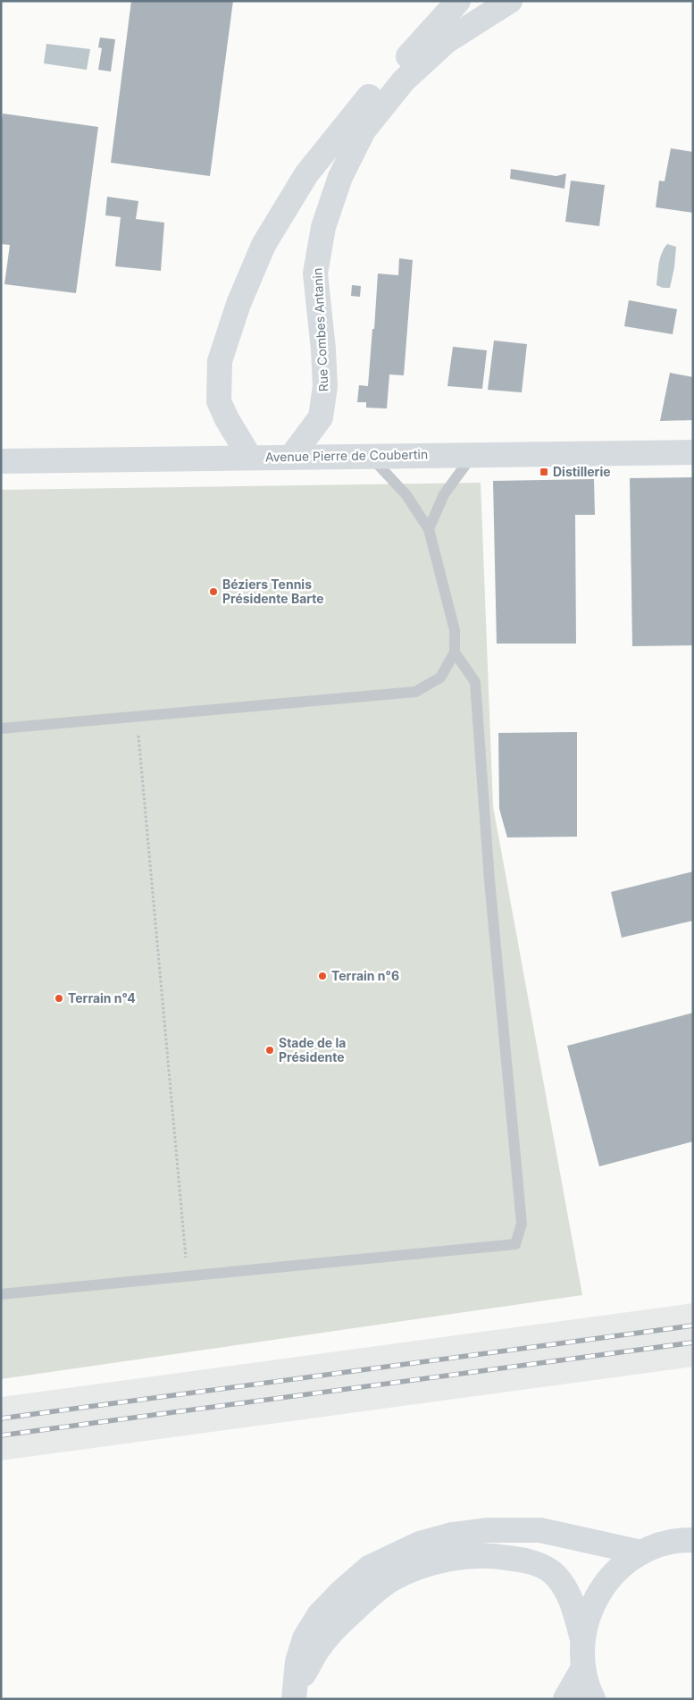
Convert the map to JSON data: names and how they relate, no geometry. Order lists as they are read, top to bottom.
{
  "streets": {
    "main road": ["Rue Combes Antanin", "Avenue Pierre de Coubertin"]
  },
  "crossings": [
    ["Rue Combes Antanin", "Avenue Pierre de Coubertin"]
  ],
  "places": {
    "transit": ["Distillerie"],
    "other": [
      "Béziers Tennis Présidente Barte",
      "Terrain n°6",
      "Terrain n°4",
      "Stade de la Présidente"
    ]
  }
}
